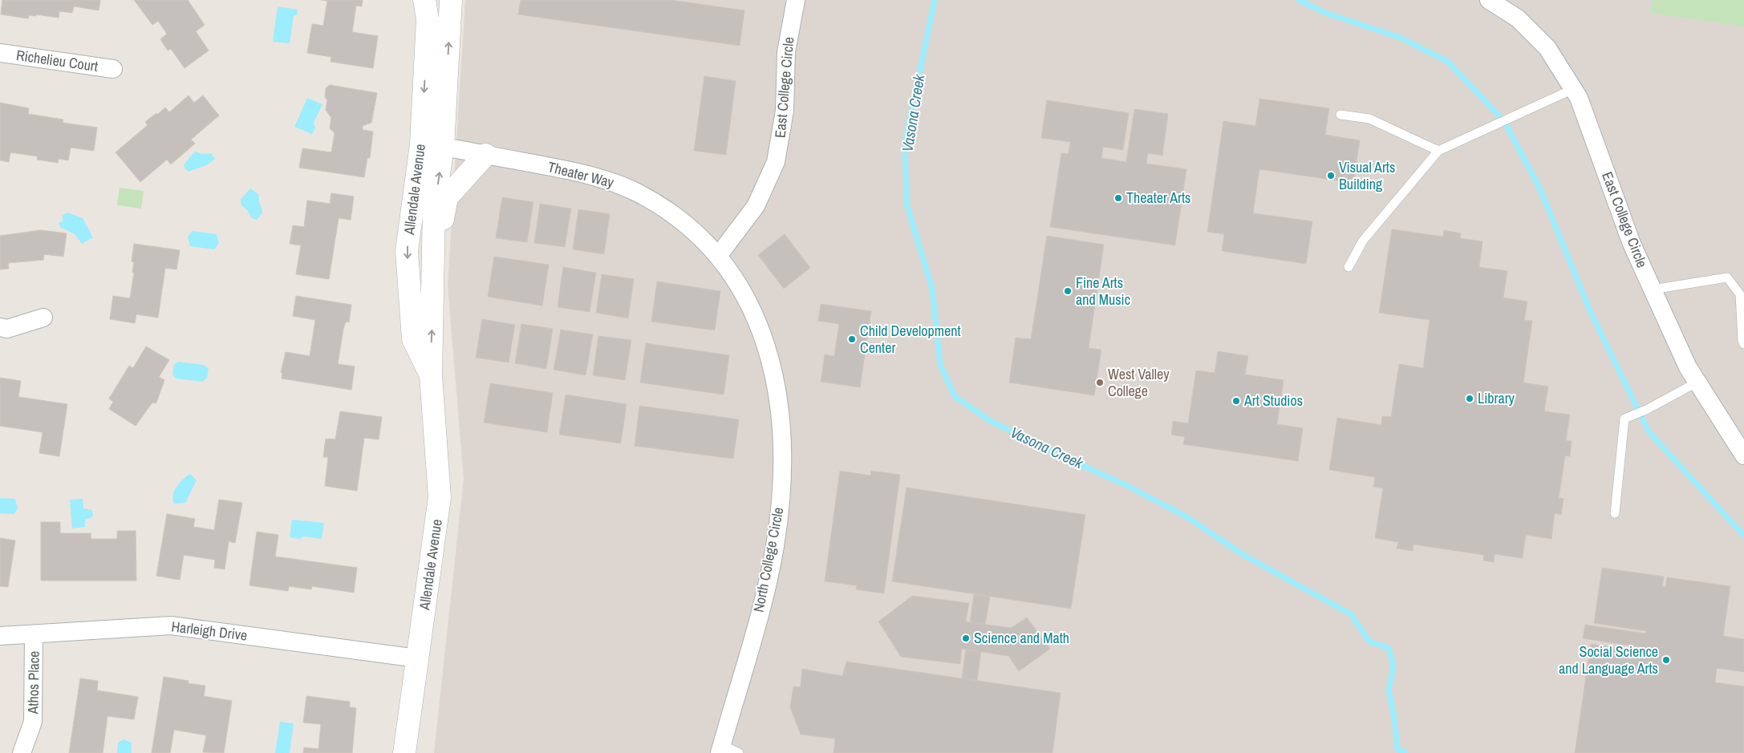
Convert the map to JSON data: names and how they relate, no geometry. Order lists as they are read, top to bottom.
{
  "streets": {
    "street": [
      "Richelieu Court",
      "East College Circle",
      "Theater Way",
      "Allendale Avenue",
      "North College Circle",
      "Harleigh Drive",
      "Athos Place"
    ]
  },
  "crossings": [
    ["East College Circle", "Theater Way"],
    ["East College Circle", "North College Circle"],
    ["Theater Way", "Allendale Avenue"],
    ["Theater Way", "North College Circle"],
    ["Allendale Avenue", "Harleigh Drive"],
    ["Harleigh Drive", "Athos Place"]
  ],
  "water": ["Vasona Creek"],
  "places": [
    "Visual Arts Building",
    "Theater Arts",
    "Fine Arts and Music",
    "Child Development Center",
    "West Valley College",
    "Library",
    "Art Studios",
    "Science and Math",
    "Social Science and Language Arts"
  ]
}
